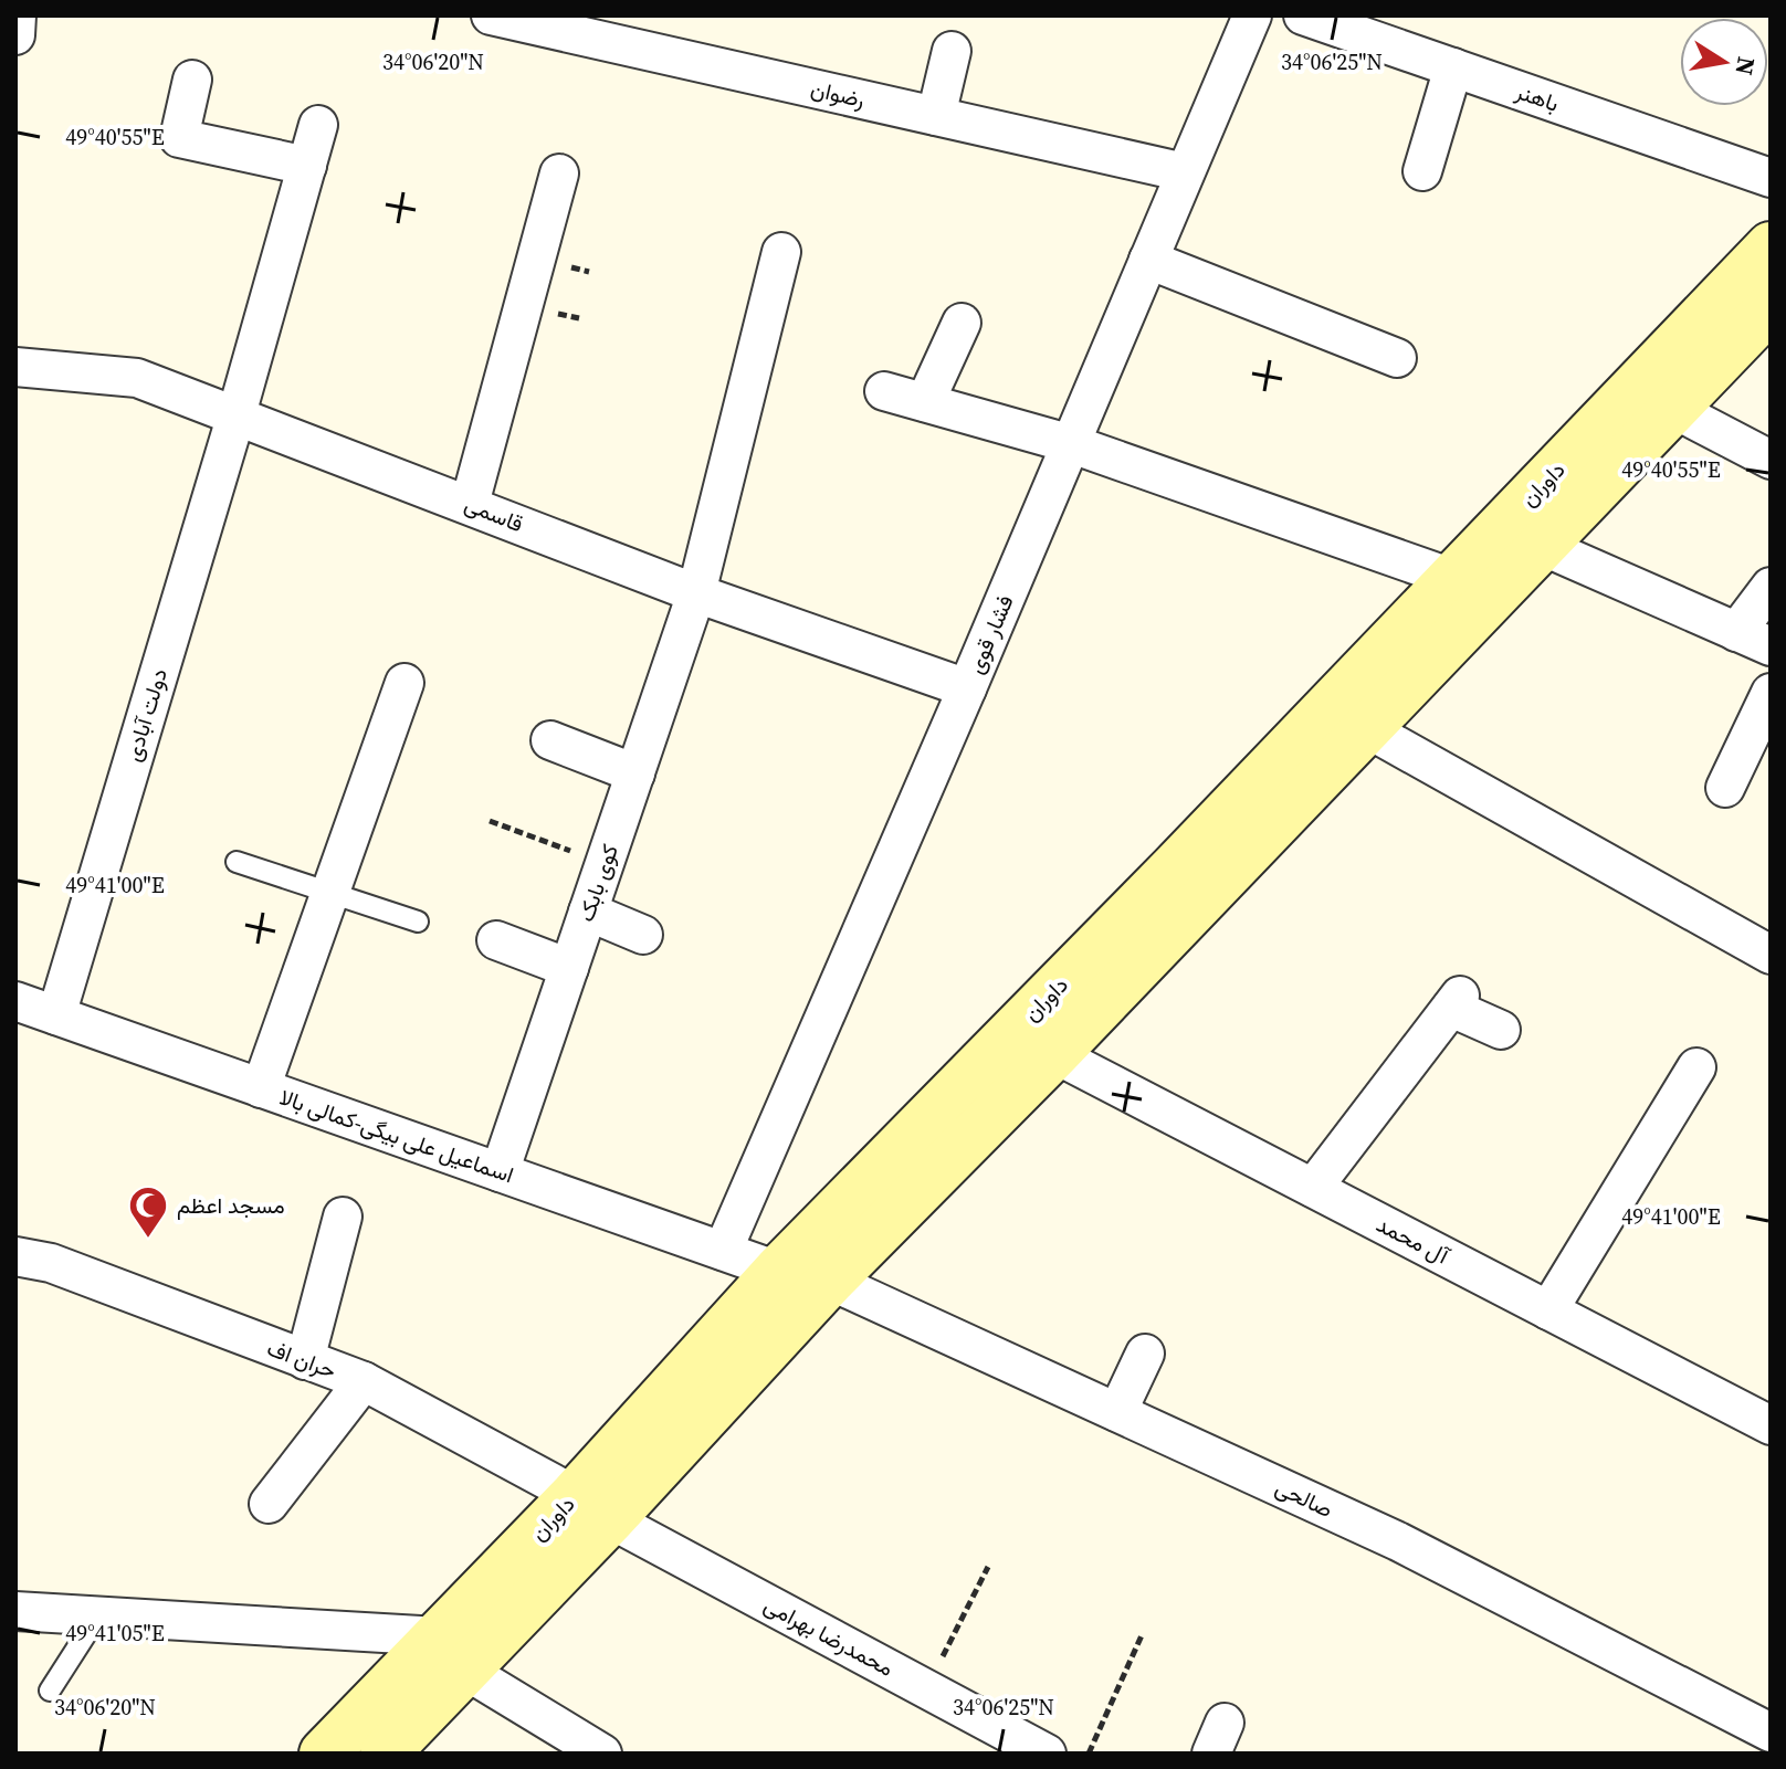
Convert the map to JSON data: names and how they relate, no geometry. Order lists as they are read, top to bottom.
{
  "streets": {
    "main road": ["داوران"],
    "street": [
      "رضوان",
      "باهنر",
      "قاسمی",
      "فشار قوی",
      "دولت آبادی",
      "کوی بابک",
      "اسماعیل علی بیگی-کمالی بالا",
      "آل محمد",
      "حران اف",
      "صالحی",
      "محمدرضا بهرامی"
    ]
  },
  "crossings": [
    ["رضوان", "فشار قوی"],
    ["داوران", "اسماعیل علی بیگی-کمالی بالا"],
    ["داوران", "آل محمد"],
    ["داوران", "حران اف"],
    ["داوران", "صالحی"],
    ["داوران", "محمدرضا بهرامی"],
    ["قاسمی", "فشار قوی"],
    ["قاسمی", "دولت آبادی"],
    ["قاسمی", "کوی بابک"],
    ["فشار قوی", "اسماعیل علی بیگی-کمالی بالا"],
    ["دولت آبادی", "اسماعیل علی بیگی-کمالی بالا"],
    ["کوی بابک", "اسماعیل علی بیگی-کمالی بالا"],
    ["حران اف", "محمدرضا بهرامی"]
  ],
  "places": {
    "mosque": ["مسجد اعظم"]
  },
  "north": "right",
  "coordinates": [
    "34°06'20\"N",
    "34°06'25\"N",
    "49°40'55\"E",
    "49°41'00\"E",
    "49°41'05\"E"
  ]
}
